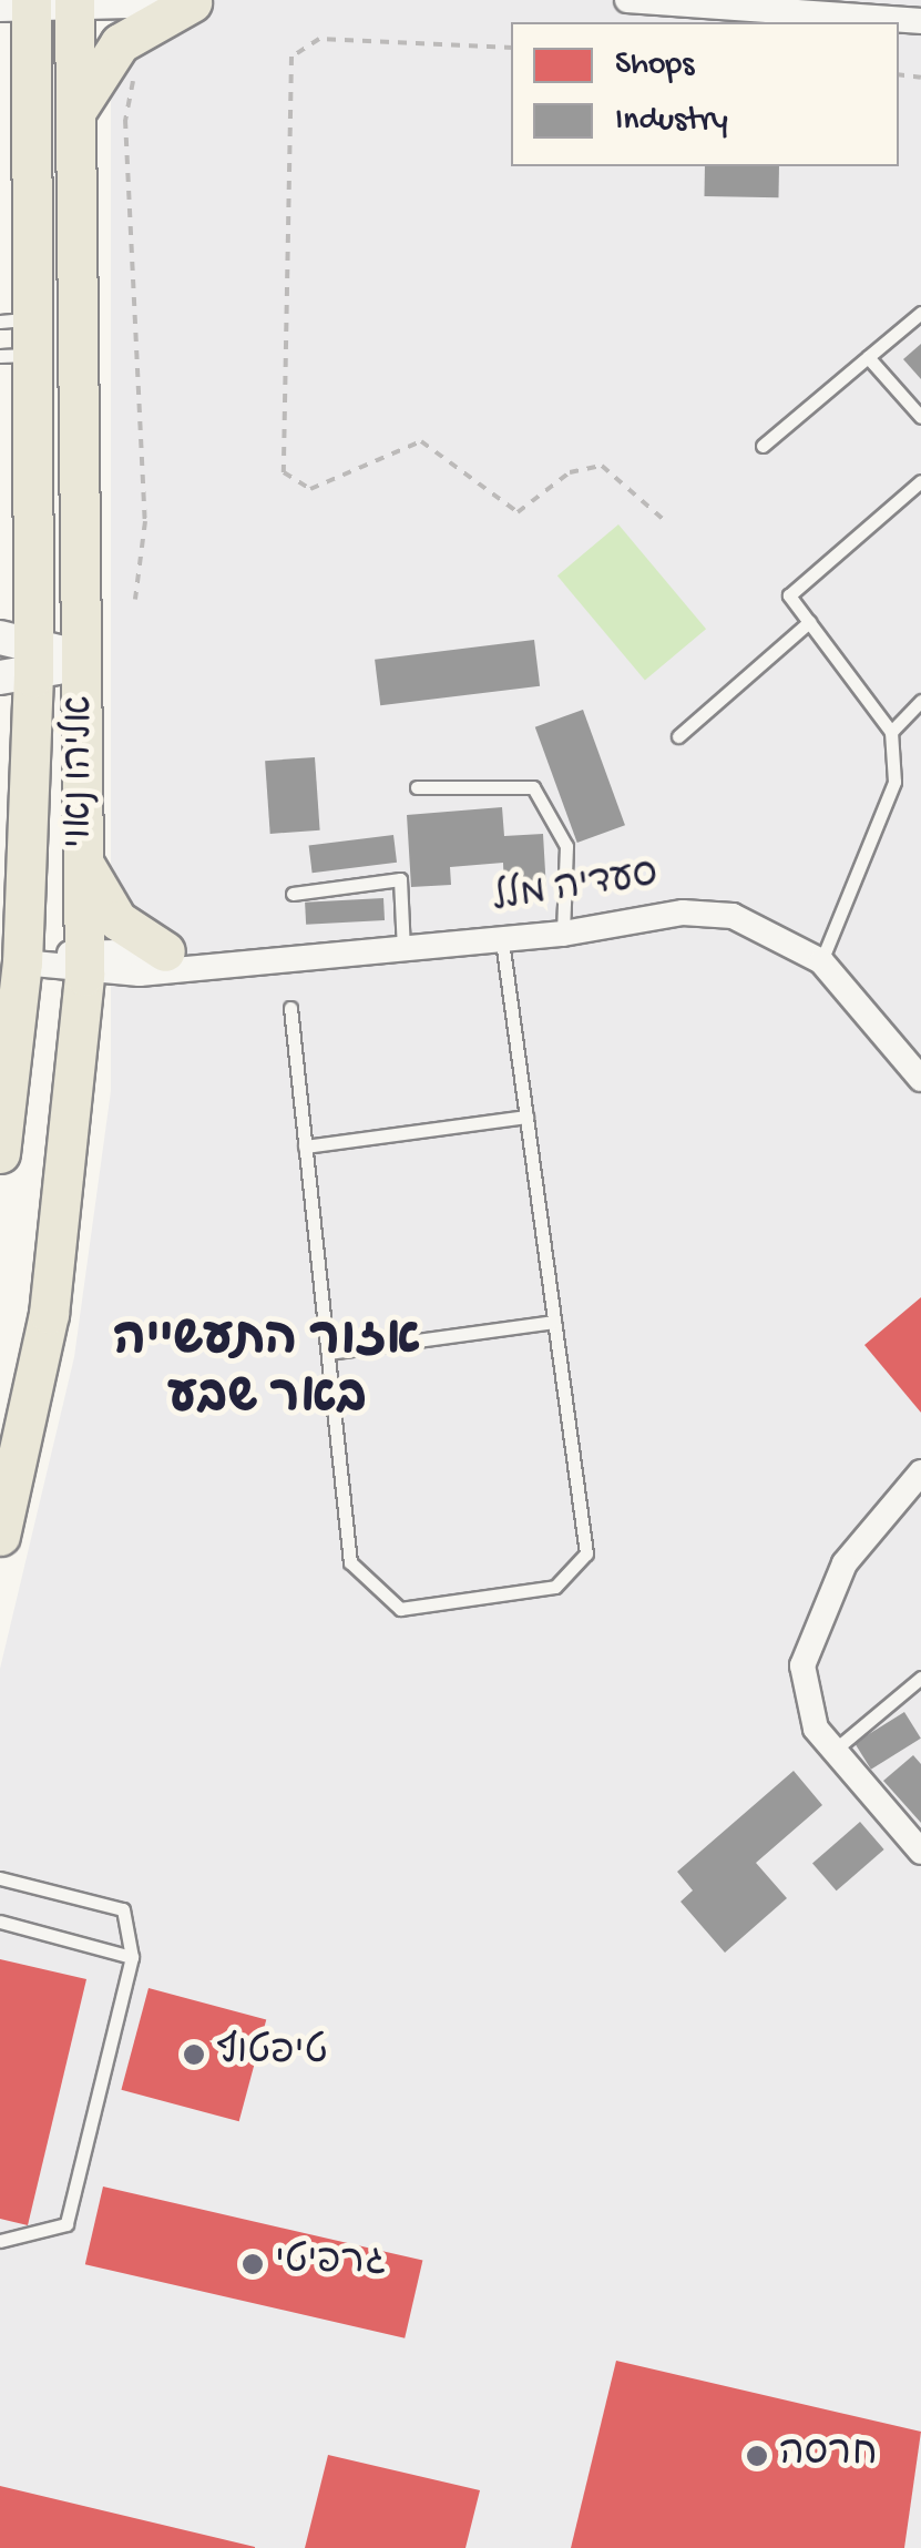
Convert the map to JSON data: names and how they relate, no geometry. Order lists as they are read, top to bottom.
{
  "streets": {
    "highway": ["אליהו נאוי"],
    "street": ["סעדיה מלל"]
  },
  "crossings": [
    ["אליהו נאוי", "סעדיה מלל"]
  ],
  "districts": ["אזור התעשייה באר שבע"],
  "places": ["טיפטוף", "גרפיטי", "חרסה"],
  "legend": ["Shops", "Industry"]
}
